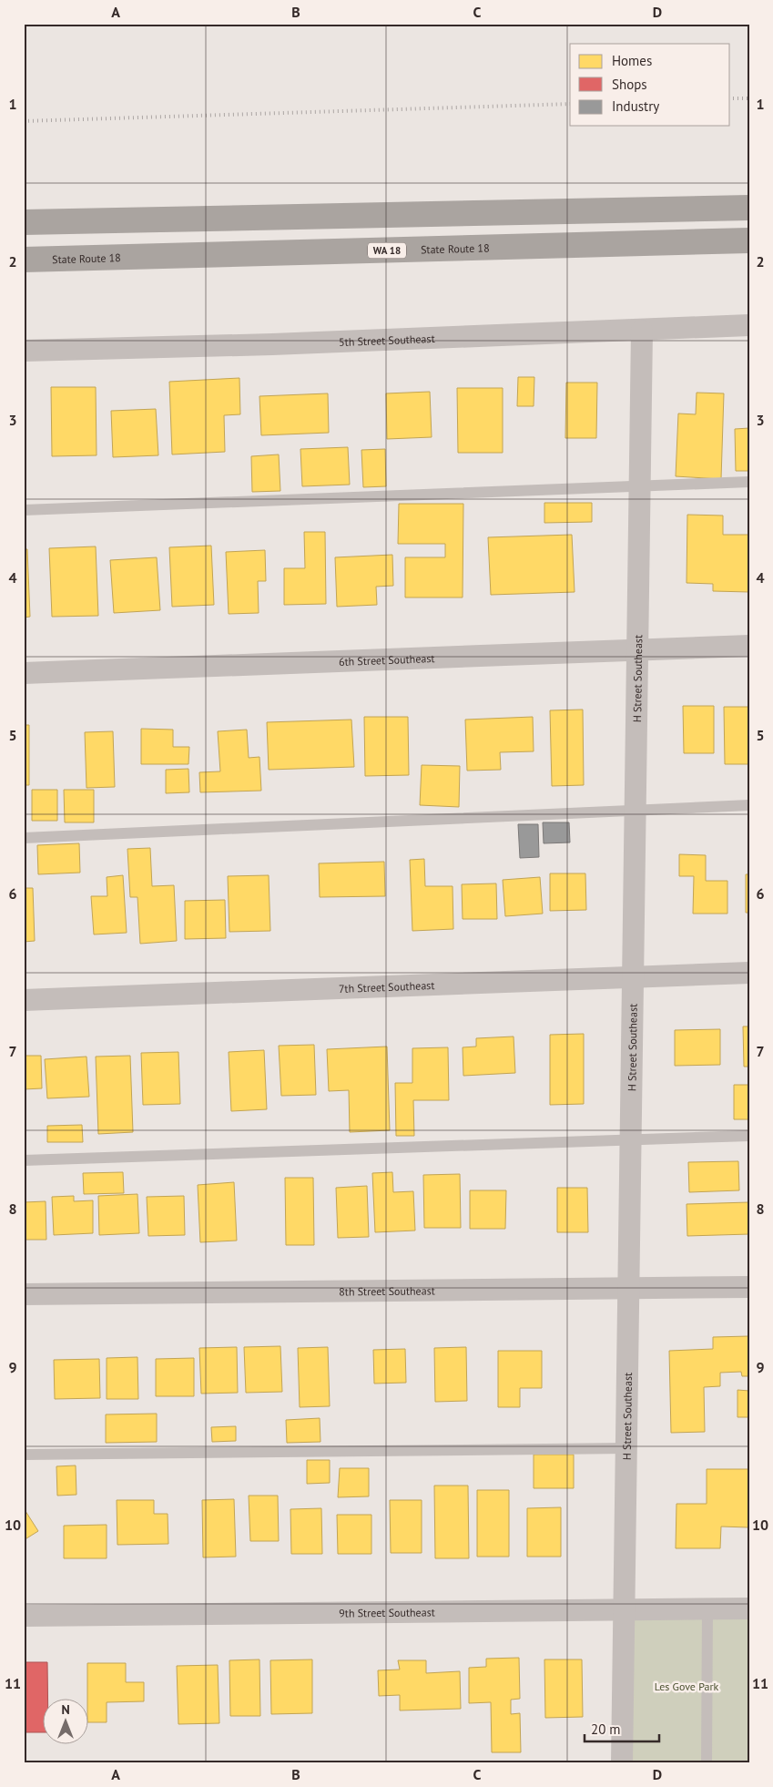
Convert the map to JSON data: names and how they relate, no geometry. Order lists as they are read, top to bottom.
{
  "streets": {
    "highway": ["State Route 18", "WA 18"],
    "street": [
      "5th Street Southeast",
      "6th Street Southeast",
      "H Street Southeast",
      "7th Street Southeast",
      "8th Street Southeast",
      "9th Street Southeast"
    ]
  },
  "crossings": [
    ["5th Street Southeast", "H Street Southeast"],
    ["6th Street Southeast", "H Street Southeast"],
    ["H Street Southeast", "7th Street Southeast"],
    ["H Street Southeast", "8th Street Southeast"],
    ["H Street Southeast", "9th Street Southeast"]
  ],
  "parks": ["Les Gove Park"],
  "legend": ["Homes", "Shops", "Industry"],
  "scale_bar": "20 m",
  "north": "top",
  "grid": {
    "columns": [
      "A",
      "B",
      "C",
      "D"
    ],
    "rows": [
      "1",
      "2",
      "3",
      "4",
      "5",
      "6",
      "7",
      "8",
      "9",
      "10",
      "11"
    ]
  }
}
